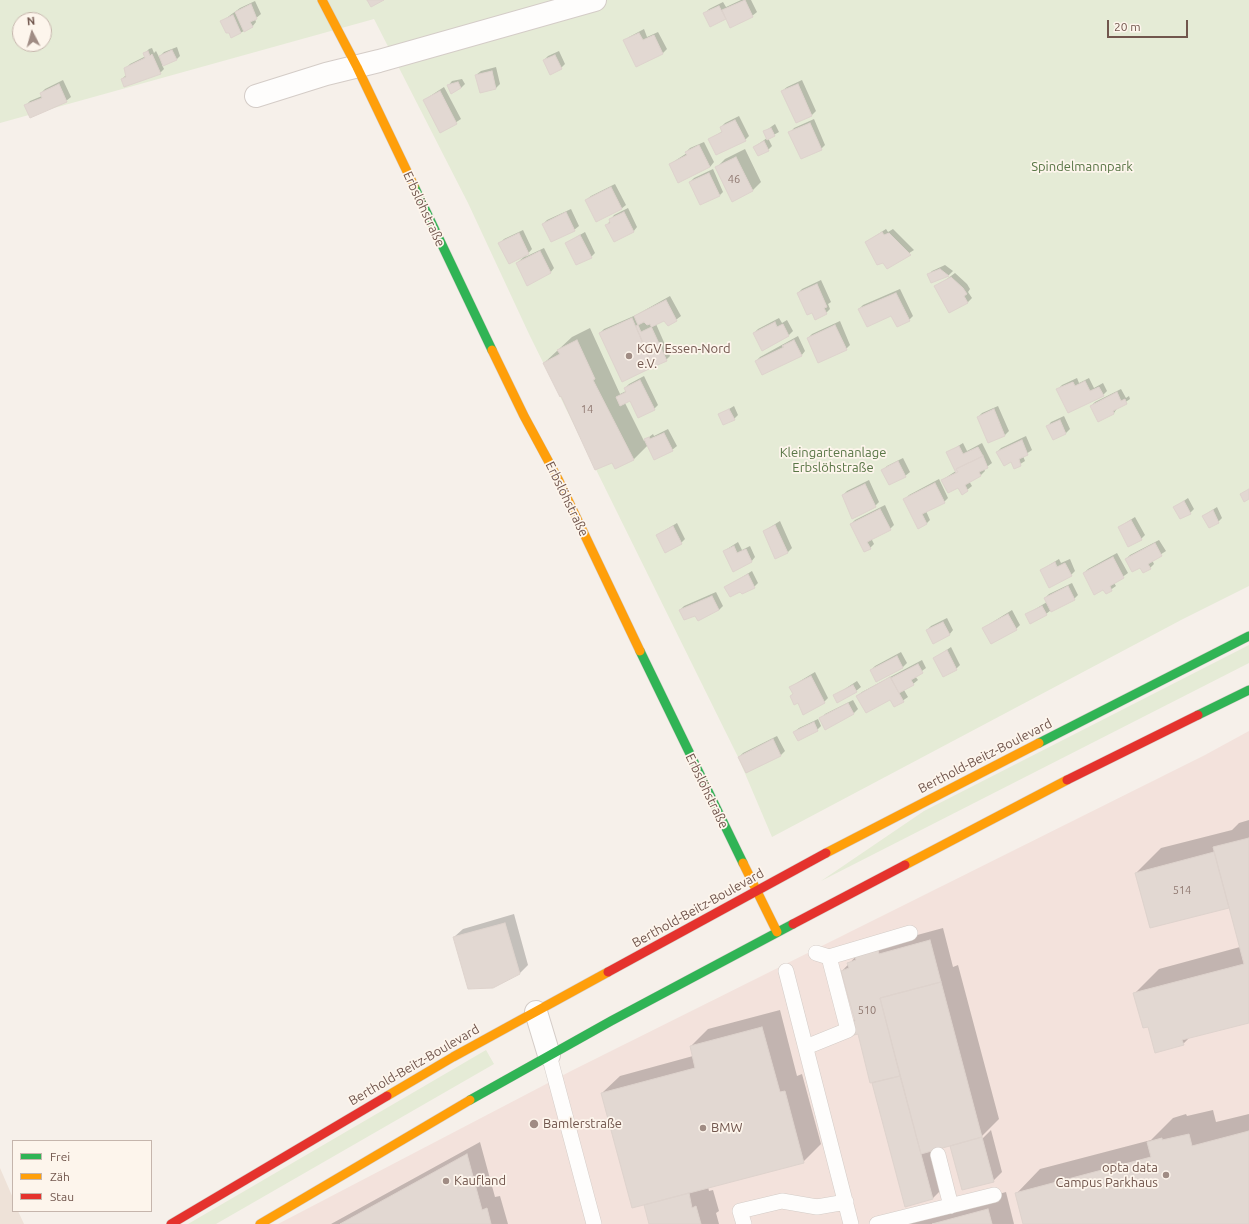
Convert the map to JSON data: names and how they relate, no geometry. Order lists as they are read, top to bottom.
{
  "streets": {
    "main road": ["Erbslöhstraße", "Berthold-Beitz-Boulevard"]
  },
  "crossings": [
    ["Erbslöhstraße", "Berthold-Beitz-Boulevard"]
  ],
  "parks": ["Spindelmannpark", "Kleingartenanlage Erbslöhstraße"],
  "places": [
    "KGV Essen-Nord e.V.",
    "Bamlerstraße",
    "BMW",
    "opta data Campus Parkhaus",
    "Kaufland"
  ],
  "house_numbers": [
    "46",
    "14",
    "514",
    "510"
  ],
  "legend": ["Frei", "Zäh", "Stau"],
  "scale_bar": "20 m",
  "north": "top"
}
